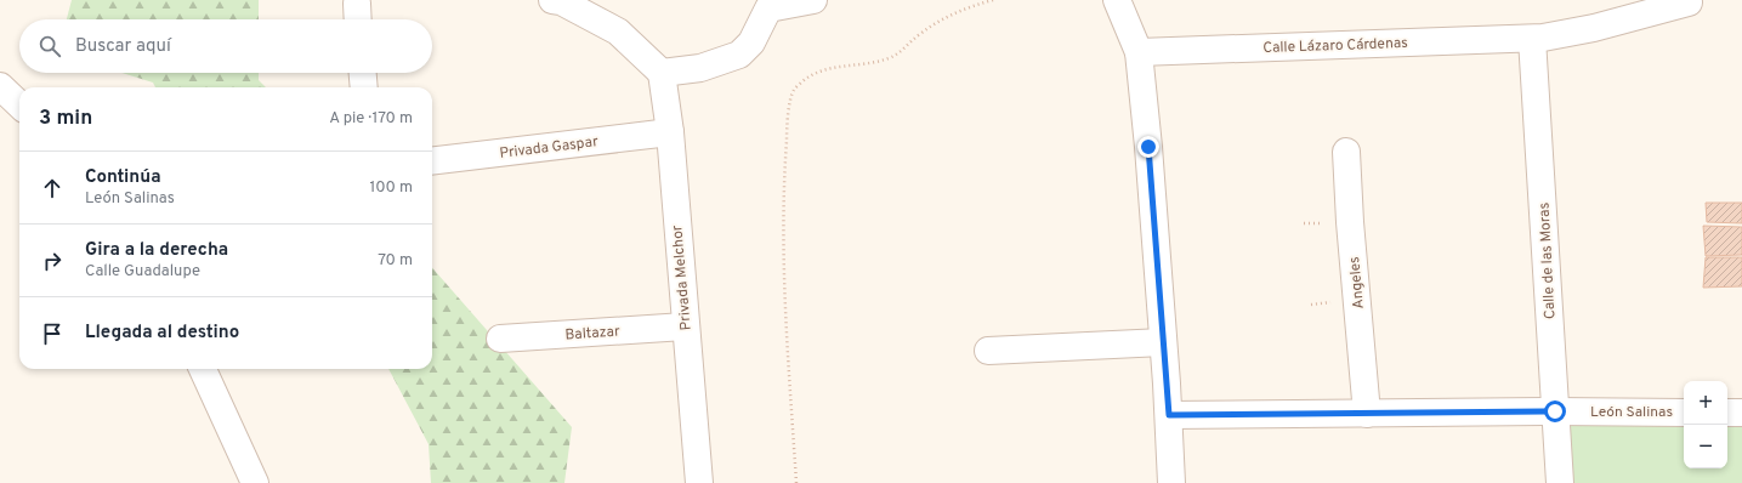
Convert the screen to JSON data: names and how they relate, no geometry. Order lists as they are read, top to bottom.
{
  "streets": {
    "street": [
      "Calle Lázaro Cárdenas",
      "Privada Gaspar",
      "Calle de las Moras",
      "Privada Melchor",
      "Angeles",
      "Baltazar",
      "León Salinas"
    ]
  },
  "crossings": [
    ["Calle Lázaro Cárdenas", "Calle de las Moras"],
    ["Privada Gaspar", "Privada Melchor"],
    ["Calle de las Moras", "León Salinas"],
    ["Privada Melchor", "Baltazar"],
    ["Angeles", "León Salinas"]
  ],
  "page": {
    "search": "Buscar aquí",
    "heading": ["3 min", "A pie · 170 m"],
    "list": [
      ["Continúa", "León Salinas", "100 m"],
      ["Gira a la derecha", "Calle Guadalupe", "70 m"],
      "Llegada al destino"
    ],
    "map_buttons": ["+", "−"]
  }
}
